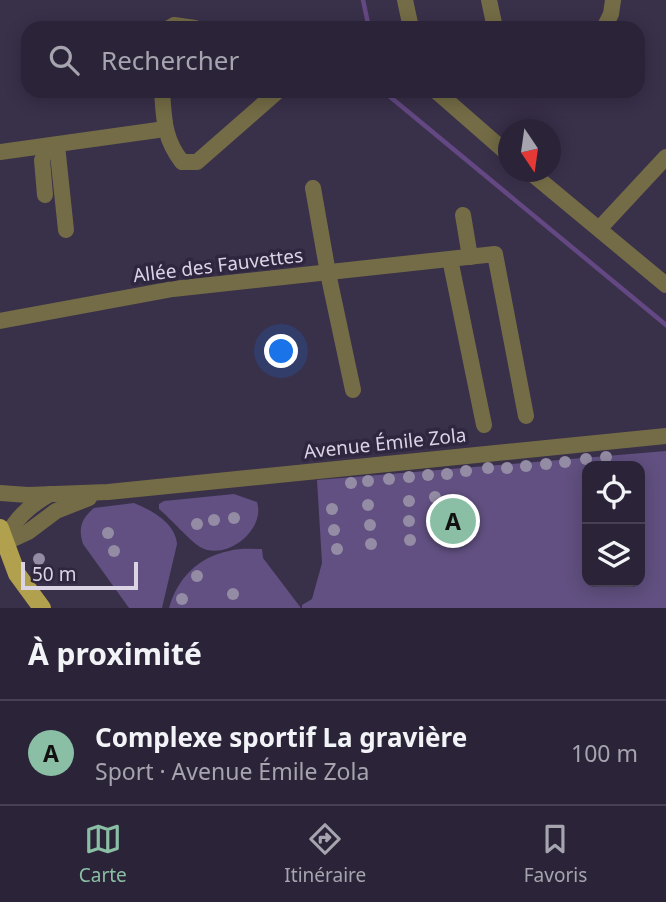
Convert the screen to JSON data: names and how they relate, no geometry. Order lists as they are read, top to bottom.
{
  "streets": {
    "street": ["Allée des Fauvettes", "Avenue Émile Zola"]
  },
  "scale_bar": "50 m",
  "north": "bottom",
  "page": {
    "search": "Rechercher",
    "pins": "A",
    "scale": "50 m",
    "heading": "À proximité",
    "list": [
      {
        "mark": "A",
        "name": "Complexe sportif La gravière",
        "note": "Sport · Avenue Émile Zola",
        "value": "100 m"
      }
    ],
    "nav": ["Carte", "Itinéraire", "Favoris"]
  }
}
